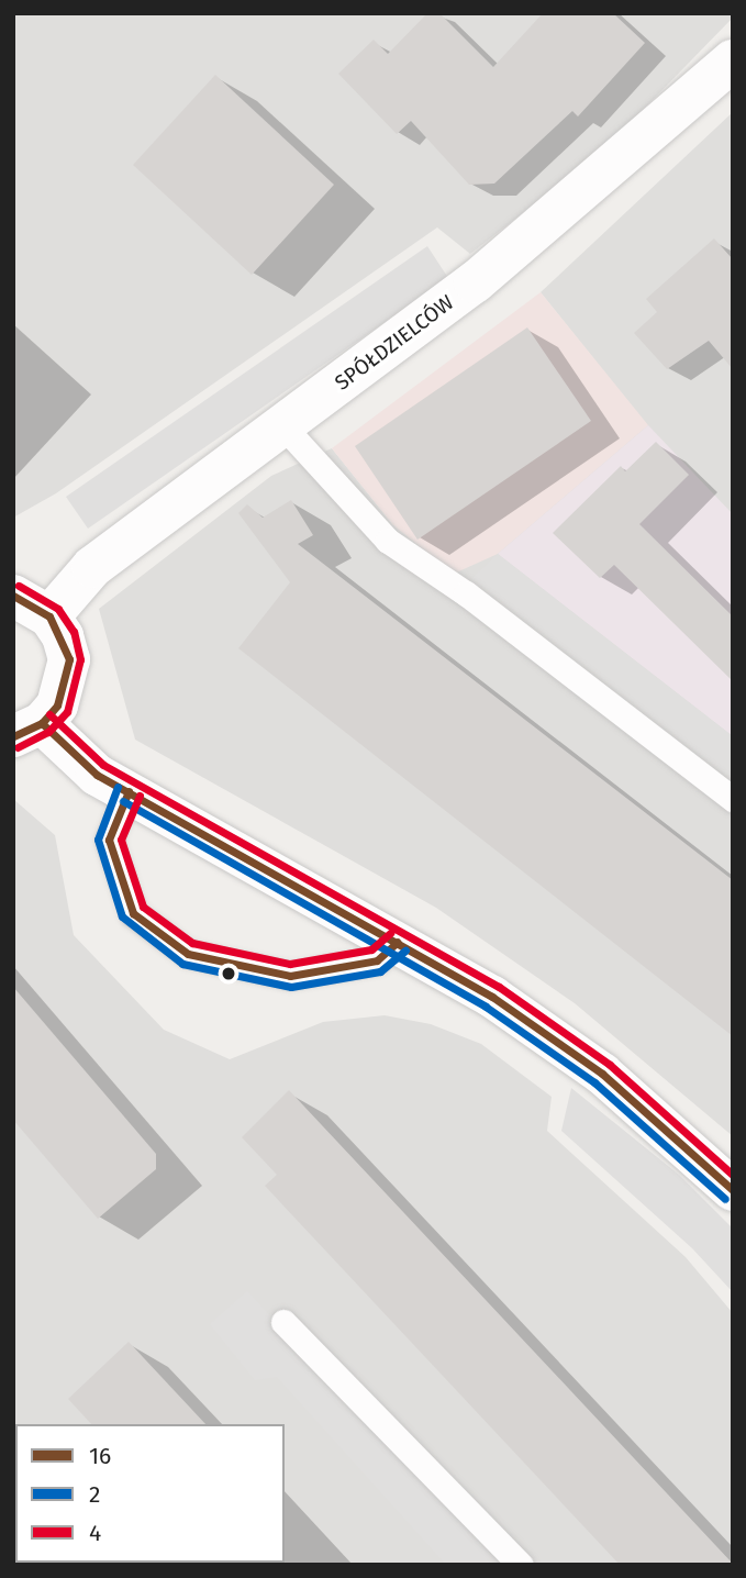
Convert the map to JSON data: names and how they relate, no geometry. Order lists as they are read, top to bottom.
{
  "streets": {
    "street": ["SPÓŁDZIELCÓW"]
  },
  "lines": ["transit line 4", "transit line 16", "transit line 2"],
  "legend": ["16", "2", "4"]
}
